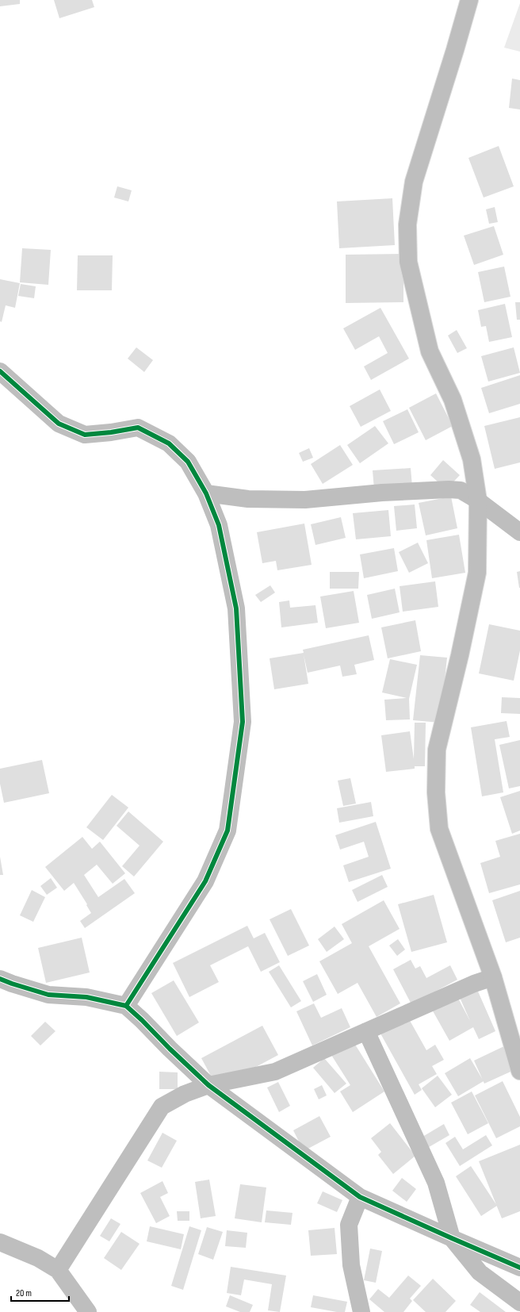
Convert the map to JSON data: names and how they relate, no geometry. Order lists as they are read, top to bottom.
{
  "scale_bar": "20 m"
}
